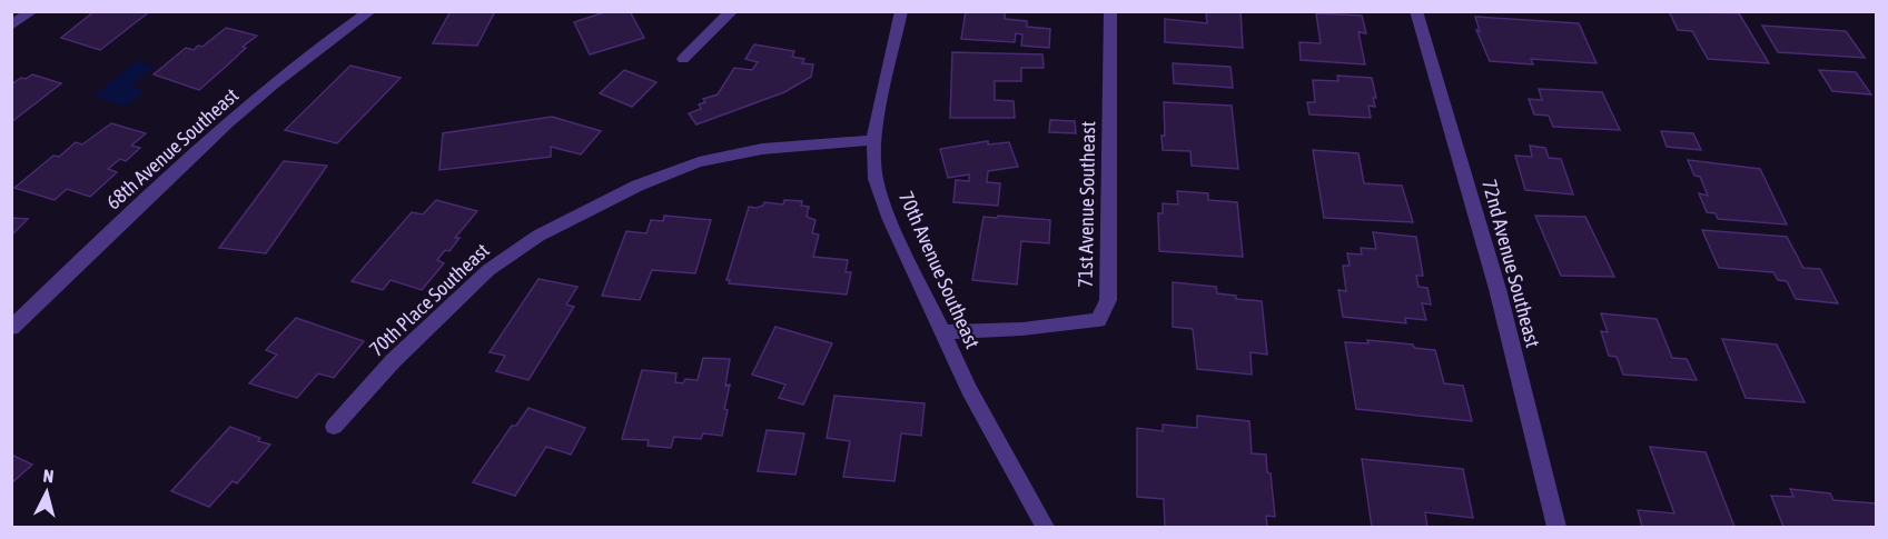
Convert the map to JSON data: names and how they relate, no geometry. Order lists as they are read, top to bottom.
{
  "streets": {
    "street": [
      "68th Avenue Southeast",
      "71st Avenue Southeast",
      "72nd Avenue Southeast",
      "70th Avenue Southeast",
      "70th Place Southeast"
    ]
  },
  "crossings": [
    ["71st Avenue Southeast", "70th Avenue Southeast"],
    ["70th Avenue Southeast", "70th Place Southeast"]
  ],
  "north": "top"
}
